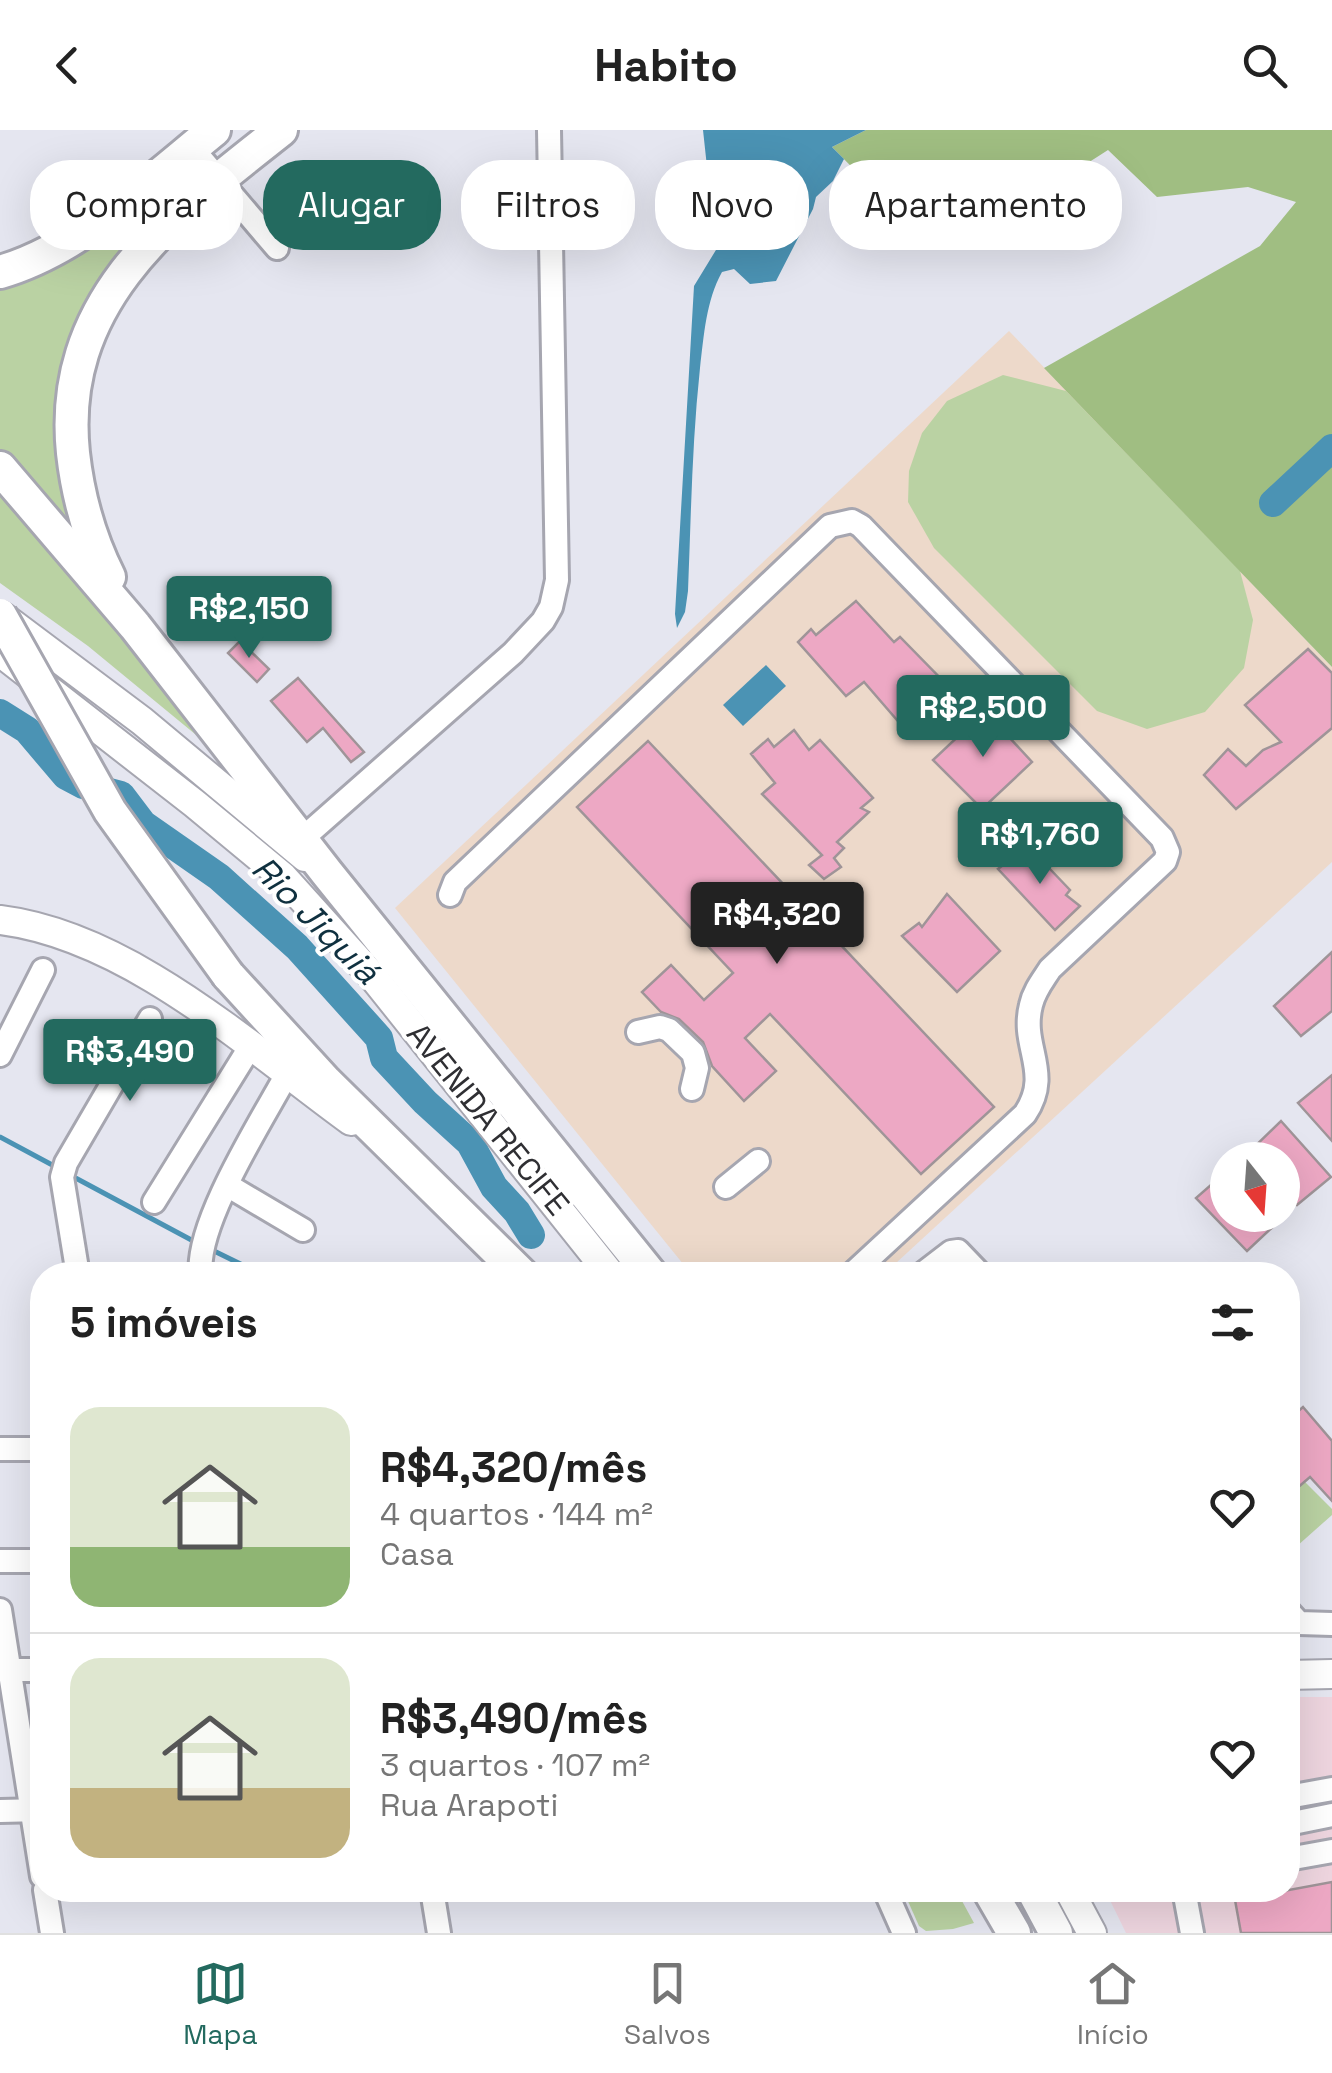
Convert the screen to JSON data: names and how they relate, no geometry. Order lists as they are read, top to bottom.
{
  "streets": {
    "main road": ["AVENIDA RECIFE"]
  },
  "water": ["Rio Jiquiá"],
  "north": "bottom",
  "page": {
    "header": "Habito",
    "chip": [
      "Comprar",
      "Alugar",
      "Filtros",
      "Novo",
      "Apartamento"
    ],
    "price": [
      "R$2,150",
      "R$2,500",
      "R$1,760",
      "R$4,320",
      "R$3,490"
    ],
    "heading": "5 imóveis",
    "list": [
      {
        "name": "R$4,320/mês",
        "note": "4 quartos · 144 m² · Casa"
      },
      {
        "name": "R$3,490/mês",
        "note": "3 quartos · 107 m² · Rua Arapoti"
      }
    ],
    "tabs": ["Mapa", "Salvos", "Início"]
  }
}
